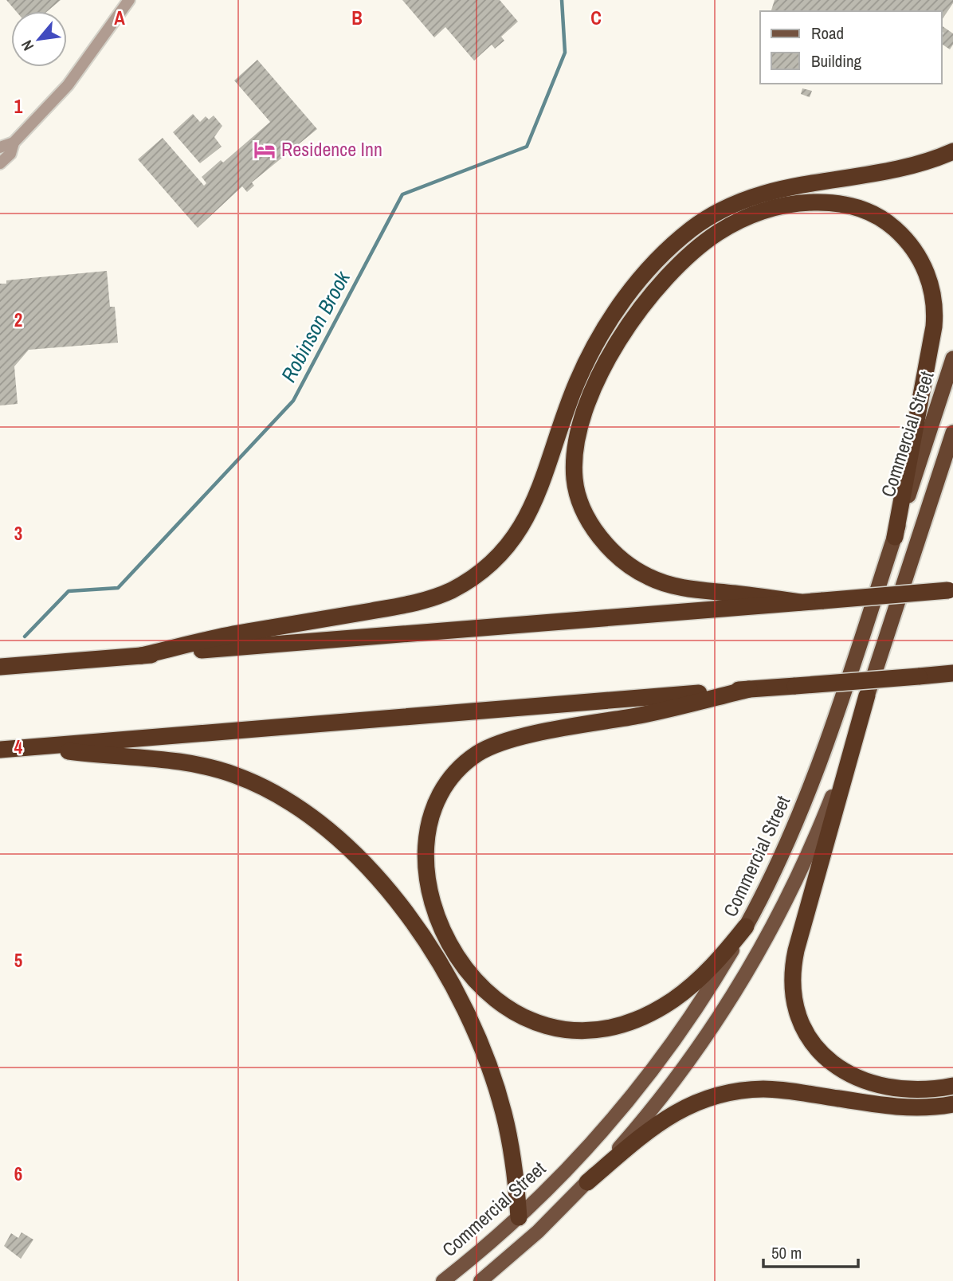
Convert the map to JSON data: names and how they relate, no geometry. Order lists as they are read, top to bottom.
{
  "streets": {
    "highway": ["Commercial Street"]
  },
  "water": ["Robinson Brook"],
  "places": {
    "hotel": ["Residence Inn"]
  },
  "legend": ["Road", "Building"],
  "scale_bar": "50 m",
  "north": "bottom left",
  "grid": {
    "columns": ["A", "B", "C"],
    "rows": [
      "1",
      "2",
      "3",
      "4",
      "5",
      "6"
    ]
  }
}
